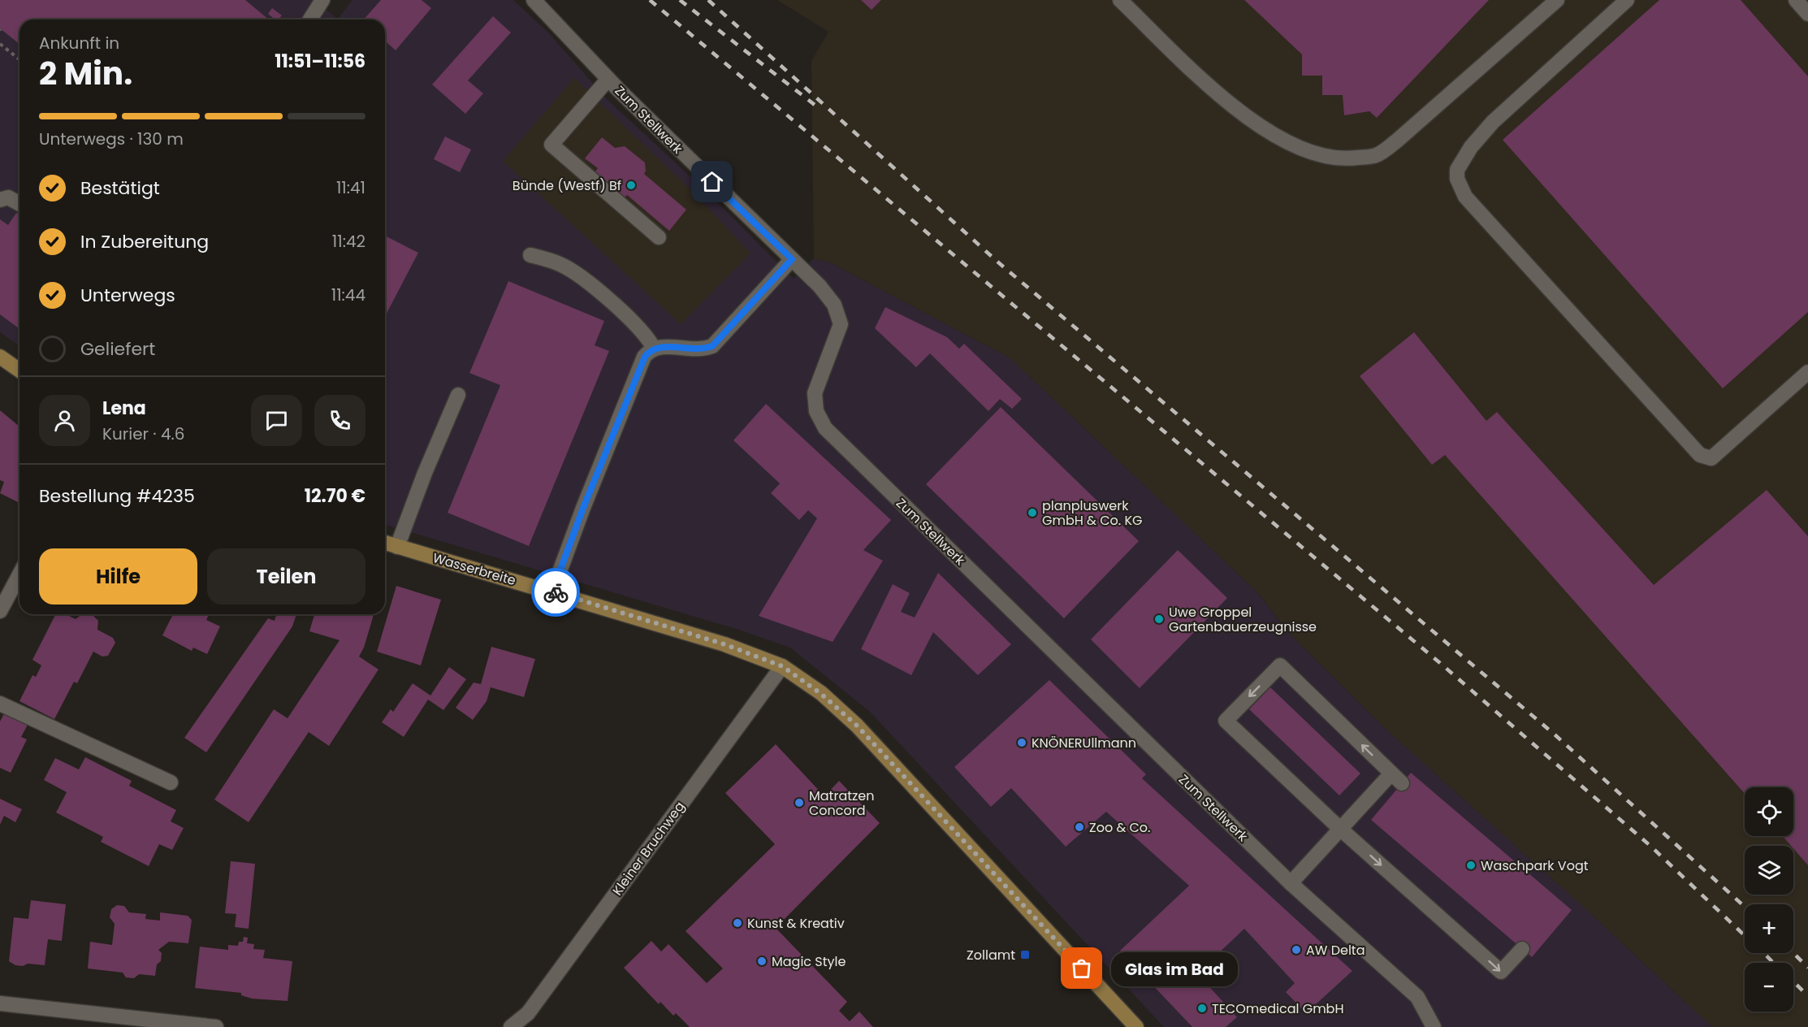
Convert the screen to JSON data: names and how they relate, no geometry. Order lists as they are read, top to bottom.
{
  "streets": {
    "main road": ["Wasserbreite"],
    "street": ["Zum Stellwerk", "Kleiner Bruchweg"]
  },
  "crossings": [
    ["Wasserbreite", "Kleiner Bruchweg"]
  ],
  "places": {
    "other": [
      "Bünde (Westf) Bf",
      "planpluswerk GmbH & Co. KG",
      "Uwe Groppel Gartenbauerzeugnisse",
      "KNÖNERUllmann",
      "Matratzen Concord",
      "Zoo & Co.",
      "Waschpark Vogt",
      "Kunst & Kreativ",
      "AW Delta",
      "Magic Style",
      "Glas im Bad",
      "TECOmedical GmbH"
    ],
    "transit": ["Zollamt"]
  },
  "page": {
    "heading": ["2 Min.", "Ankunft in", "11:51–11:56"],
    "panel": [
      "Lena",
      "Kurier · 4.6",
      "Bestellung #4235",
      "12.70 €"
    ],
    "bar": "Unterwegs · 130 m",
    "list": [
      ["Bestätigt", "11:41"],
      ["In Zubereitung", "11:42"],
      ["Unterwegs", "11:44"],
      "Geliefert"
    ],
    "buttons": ["Hilfe", "Teilen"],
    "map_buttons": ["+", "−"],
    "bubble": "Glas im Bad"
  }
}
